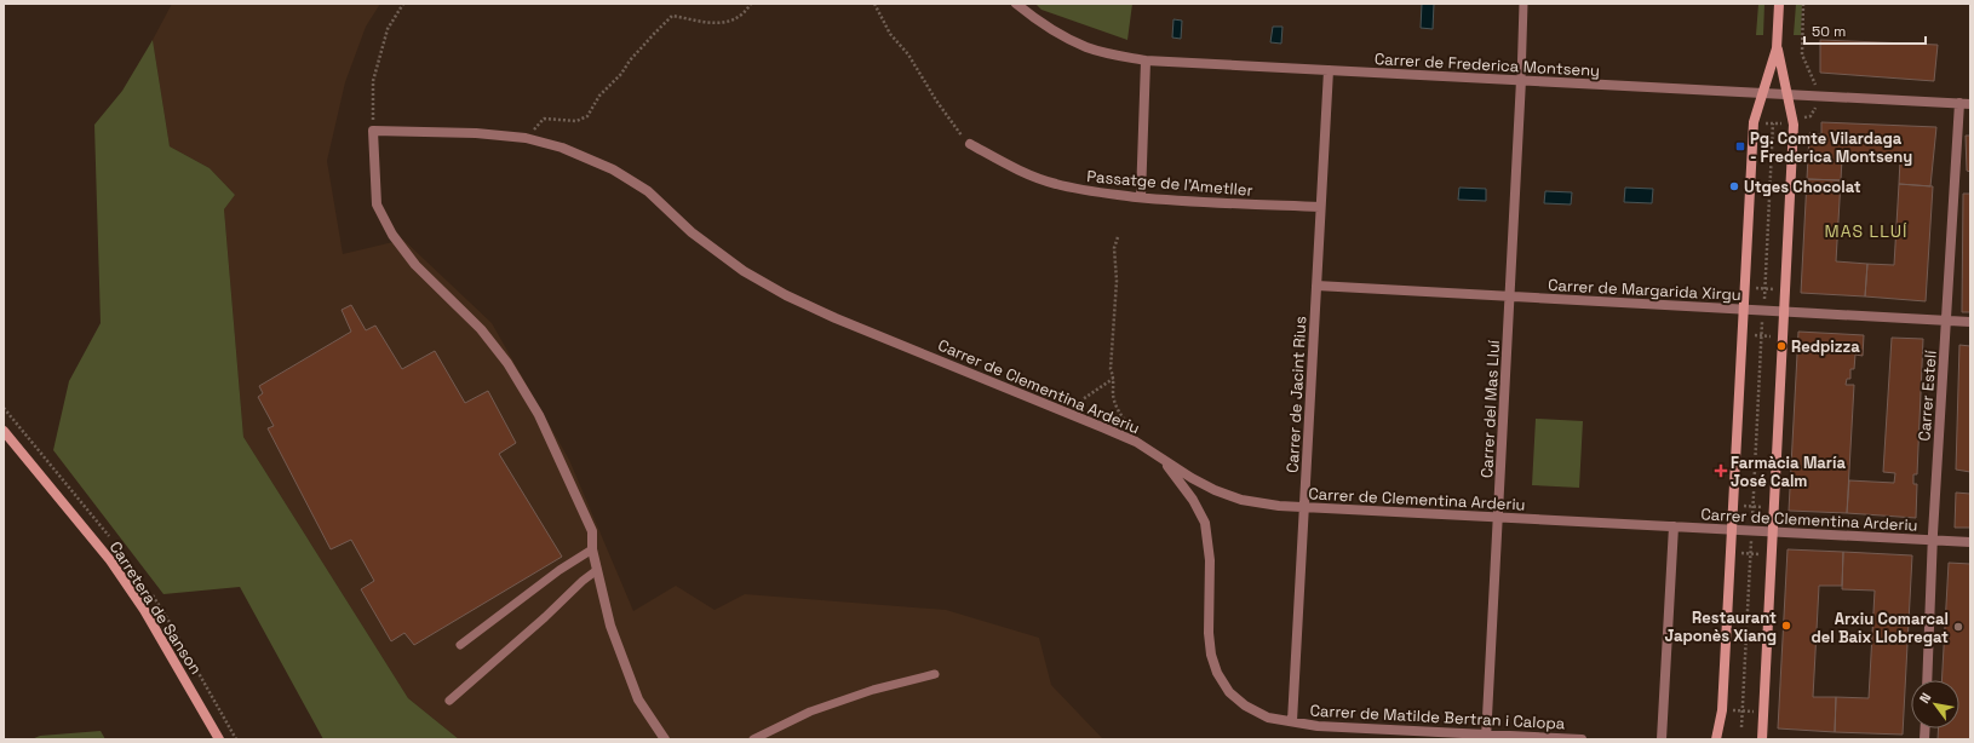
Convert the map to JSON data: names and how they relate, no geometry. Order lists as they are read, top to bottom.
{
  "streets": {
    "street": [
      "Carrer de Frederica Montseny",
      "Passatge de l'Ametller",
      "Carrer de Margarida Xirgu",
      "Carrer de Clementina Arderiu",
      "Carrer de Jacint Rius",
      "Carrer Estelí",
      "Carrer del Mas Lluí",
      "Carretera de Sanson",
      "Carrer de Matilde Bertran i Calopa"
    ]
  },
  "crossings": [
    ["Carrer de Frederica Montseny", "Carrer de Jacint Rius"],
    ["Carrer de Frederica Montseny", "Carrer Estelí"],
    ["Carrer de Frederica Montseny", "Carrer del Mas Lluí"],
    ["Passatge de l'Ametller", "Carrer de Jacint Rius"],
    ["Carrer de Margarida Xirgu", "Carrer de Jacint Rius"],
    ["Carrer de Margarida Xirgu", "Carrer Estelí"],
    ["Carrer de Margarida Xirgu", "Carrer del Mas Lluí"],
    ["Carrer de Clementina Arderiu", "Carrer de Jacint Rius"],
    ["Carrer de Clementina Arderiu", "Carrer Estelí"],
    ["Carrer de Clementina Arderiu", "Carrer del Mas Lluí"],
    ["Carrer de Clementina Arderiu", "Carrer de Matilde Bertran i Calopa"],
    ["Carrer de Jacint Rius", "Carrer de Matilde Bertran i Calopa"],
    ["Carrer del Mas Lluí", "Carrer de Matilde Bertran i Calopa"]
  ],
  "districts": ["MAS LLUÍ"],
  "places": {
    "transit": ["Pg. Comte Vilardaga - Frederica Montseny"],
    "other": [
      "Utges Chocolat",
      "Redpizza",
      "Restaurant Japonès Xiang",
      "Arxiu Comarcal del Baix Llobregat"
    ],
    "health": ["Farmàcia María José Calm"]
  },
  "scale_bar": "50 m",
  "north": "top left"
}
